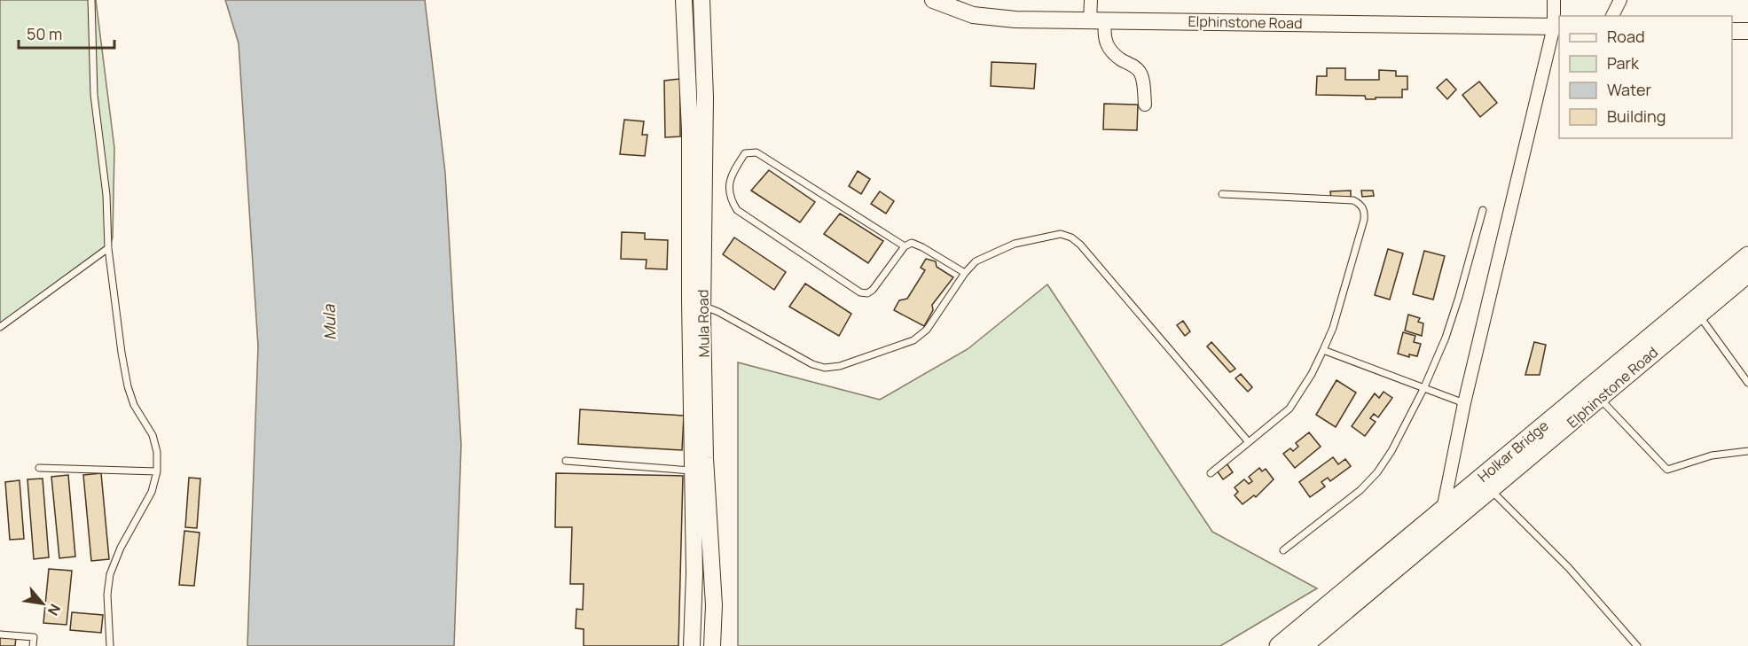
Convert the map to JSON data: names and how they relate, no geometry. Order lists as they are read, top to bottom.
{
  "streets": {
    "main road": ["Elphinstone Road", "Mula Road", "Holkar Bridge"]
  },
  "crossings": [
    ["Elphinstone Road", "Holkar Bridge"]
  ],
  "water": ["Mula"],
  "legend": [
    "Road",
    "Park",
    "Water",
    "Building"
  ],
  "scale_bar": "50 m",
  "north": "bottom right"
}
